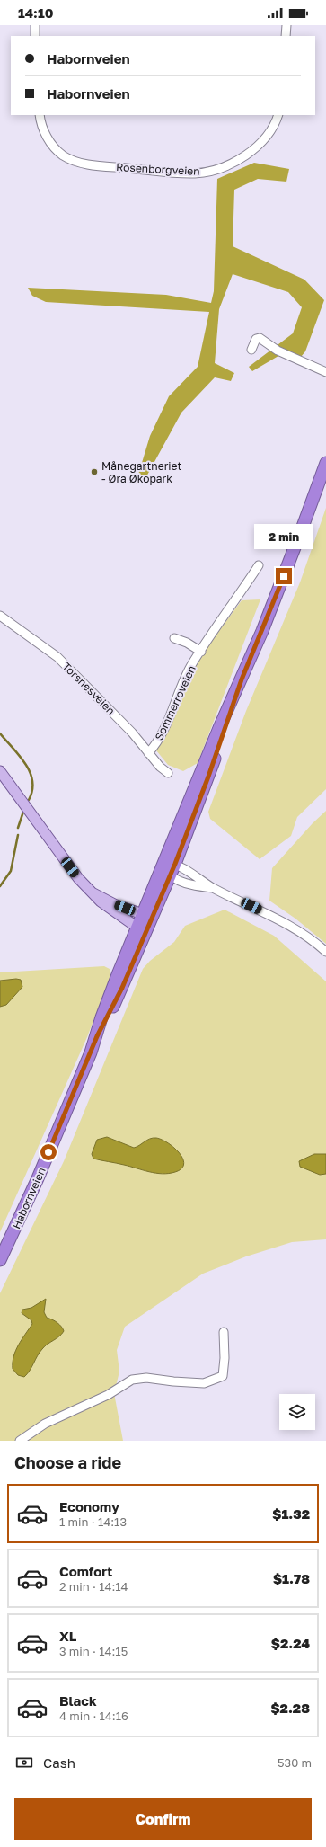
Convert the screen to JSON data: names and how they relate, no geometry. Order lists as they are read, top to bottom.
{
  "streets": {
    "highway": ["Habornveien"],
    "street": ["Rosenborgveien", "Torsnesveien", "Sommerroveien"]
  },
  "crossings": [
    ["Torsnesveien", "Sommerroveien"]
  ],
  "places": ["Månegartneriet - Øra Økopark"],
  "page": {
    "status": "14:10",
    "banner": ["Habornveien", "Habornveien"],
    "bubble": "2 min",
    "heading": "Choose a ride",
    "list": [
      {
        "name": "Economy",
        "note": "1 min · 14:13",
        "value": "$1.32"
      },
      {
        "name": "Comfort",
        "note": "2 min · 14:14",
        "value": "$1.78"
      },
      {
        "name": "XL",
        "note": "3 min · 14:15",
        "value": "$2.24"
      },
      {
        "name": "Black",
        "note": "4 min · 14:16",
        "value": "$2.28"
      }
    ],
    "pay": ["Cash", "530 m"],
    "buttons": "Confirm"
  }
}
